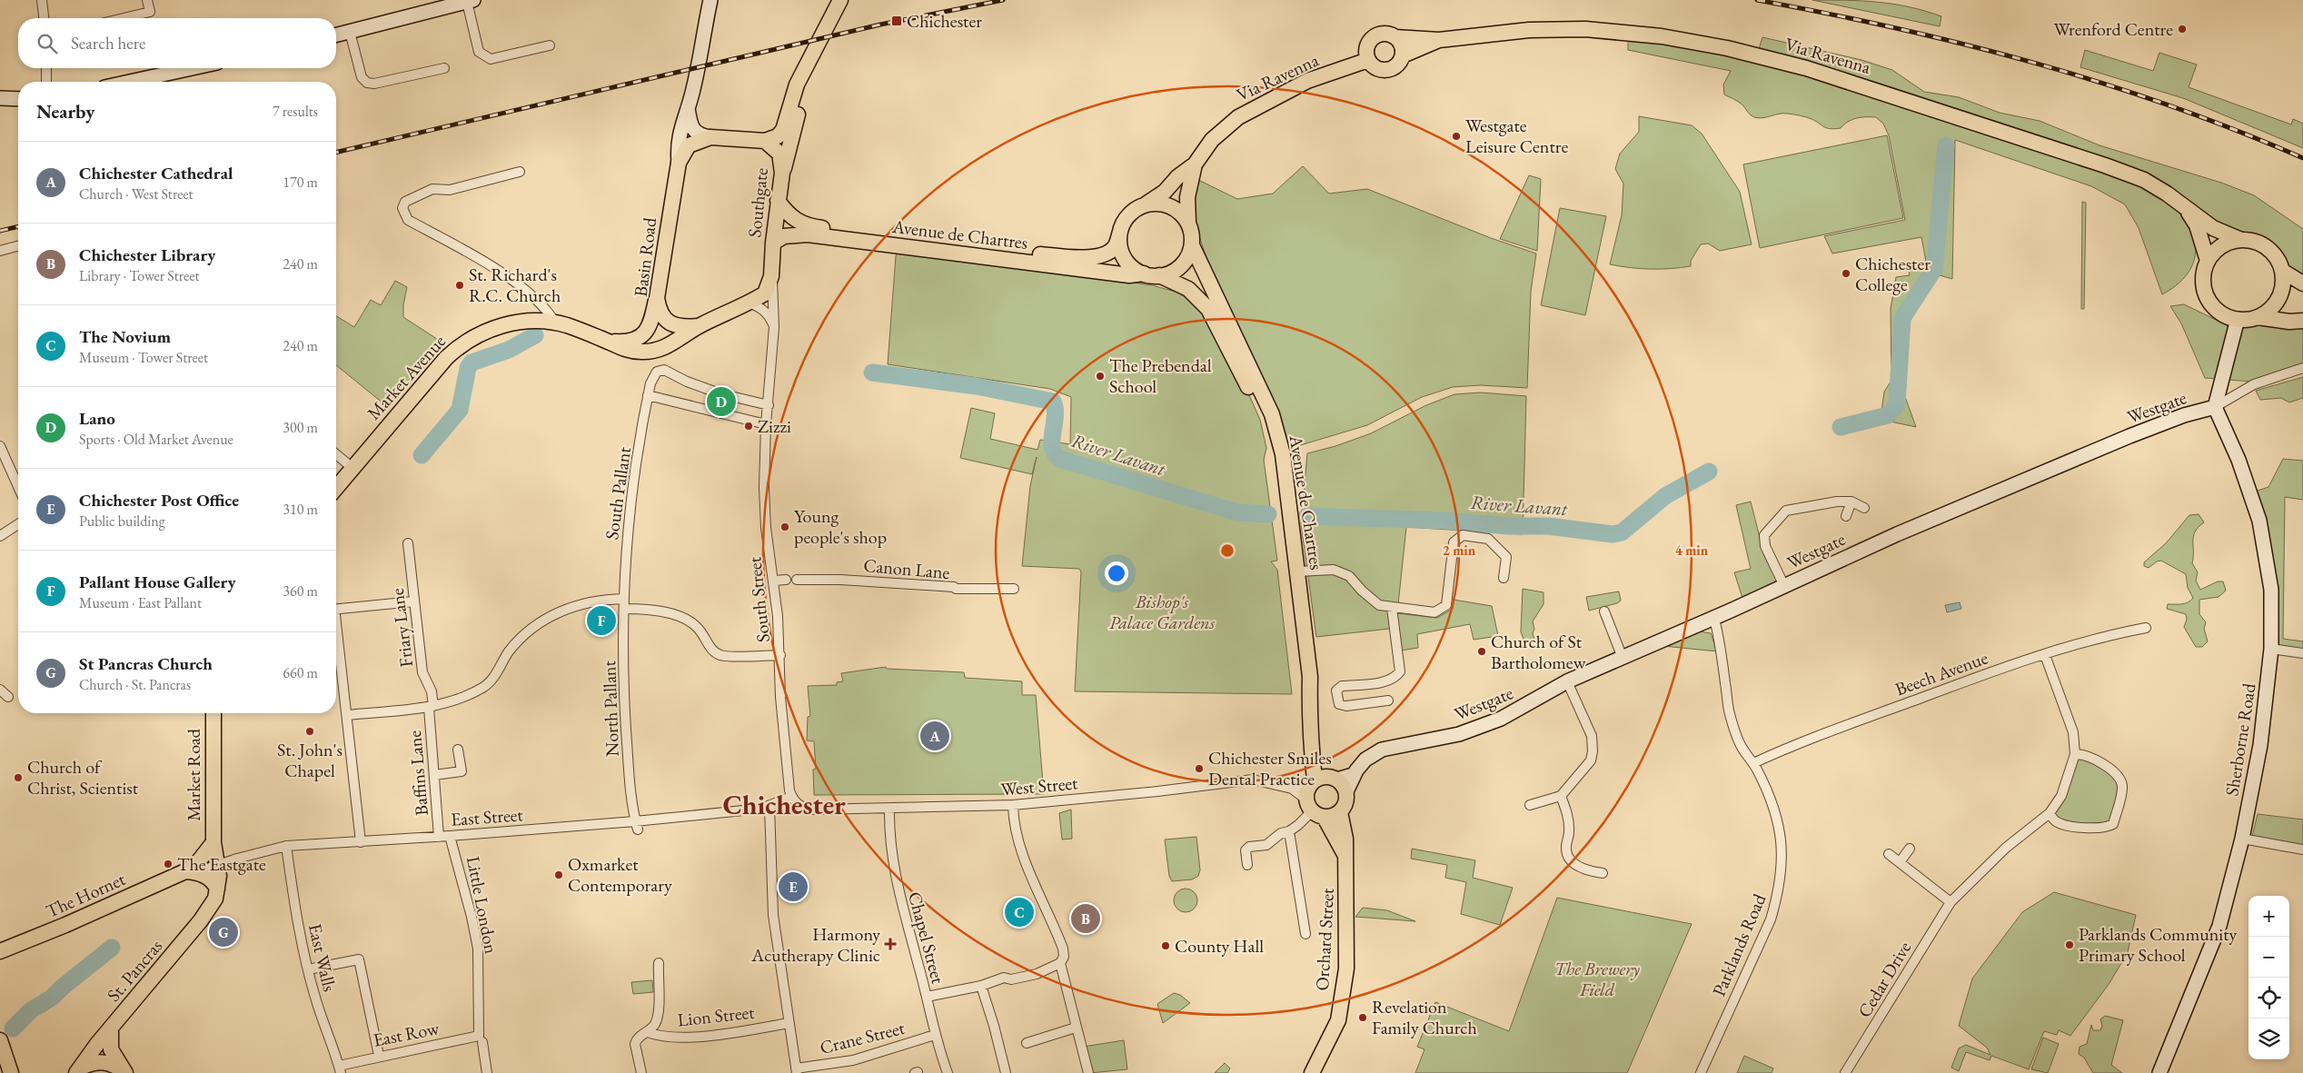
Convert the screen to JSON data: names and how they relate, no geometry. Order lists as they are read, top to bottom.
{
  "streets": {
    "main road": [
      "Via Ravenna",
      "Southgate",
      "Avenue de Chartres",
      "Basin Road",
      "Market Avenue",
      "Market Road",
      "The Hornet",
      "Orchard Street",
      "St. Pancras"
    ],
    "street": [
      "Westgate",
      "South Pallant",
      "Canon Lane",
      "South Street",
      "Friary Lane",
      "Beech Avenue",
      "North Pallant",
      "Sherborne Road",
      "Baffins Lane",
      "West Street",
      "East Street",
      "Little London",
      "Chapel Street",
      "Parklands Road",
      "East Walls",
      "Cedar Drive",
      "Lion Street",
      "East Row",
      "Crane Street"
    ]
  },
  "crossings": [
    ["Via Ravenna", "Avenue de Chartres"],
    ["Southgate", "Avenue de Chartres"],
    ["Southgate", "Basin Road"],
    ["Southgate", "Market Avenue"],
    ["Southgate", "South Pallant"],
    ["Southgate", "South Street"],
    ["Avenue de Chartres", "Westgate"],
    ["Avenue de Chartres", "West Street"],
    ["Avenue de Chartres", "Orchard Street"],
    ["Westgate", "Sherborne Road"],
    ["Westgate", "Parklands Road"],
    ["South Pallant", "South Street"],
    ["South Pallant", "North Pallant"],
    ["South Street", "West Street"],
    ["South Street", "East Street"],
    ["Friary Lane", "Baffins Lane"],
    ["Beech Avenue", "Parklands Road"],
    ["Beech Avenue", "Cedar Drive"],
    ["North Pallant", "East Street"],
    ["Baffins Lane", "East Street"],
    ["Market Road", "East Street"],
    ["Market Road", "The Hornet"],
    ["Market Road", "St. Pancras"],
    ["West Street", "East Street"],
    ["West Street", "Chapel Street"],
    ["West Street", "Orchard Street"],
    ["East Street", "The Hornet"],
    ["East Street", "Little London"],
    ["East Street", "East Walls"],
    ["East Street", "St. Pancras"],
    ["The Hornet", "St. Pancras"],
    ["Little London", "East Row"],
    ["Chapel Street", "Crane Street"],
    ["East Walls", "East Row"]
  ],
  "districts": ["Chichester"],
  "water": ["River Lavant"],
  "parks": ["Bishop's Palace Gardens", "The Brewery Field"],
  "places": {
    "transit": ["Chichester"],
    "other": [
      "Wrenford Centre",
      "Westgate Leisure Centre",
      "Chichester College",
      "St. Richard's R.C. Church",
      "The Prebendal School",
      "Zizzi",
      "Young people's shop",
      "Church of St Bartholomew",
      "St. John's Chapel",
      "Chichester Smiles Dental Practice",
      "Church of Christ, Scientist",
      "The Eastgate",
      "Oxmarket Contemporary",
      "Parklands Community Primary School",
      "County Hall",
      "Revelation Family Church"
    ],
    "health": ["Harmony Acutherapy Clinic"]
  },
  "page": {
    "search": "Search here",
    "heading": ["Nearby", "7 results"],
    "list": [
      {
        "mark": "A",
        "name": "Chichester Cathedral",
        "note": "Church · West Street",
        "value": "170 m"
      },
      {
        "mark": "B",
        "name": "Chichester Library",
        "note": "Library · Tower Street",
        "value": "240 m"
      },
      {
        "mark": "C",
        "name": "The Novium",
        "note": "Museum · Tower Street",
        "value": "240 m"
      },
      {
        "mark": "D",
        "name": "Lano",
        "note": "Sports · Old Market Avenue",
        "value": "300 m"
      },
      {
        "mark": "E",
        "name": "Chichester Post Office",
        "note": "Public building",
        "value": "310 m"
      },
      {
        "mark": "F",
        "name": "Pallant House Gallery",
        "note": "Museum · East Pallant",
        "value": "360 m"
      },
      {
        "mark": "G",
        "name": "St Pancras Church",
        "note": "Church · St. Pancras",
        "value": "660 m"
      }
    ],
    "pins": [
      "D",
      "F",
      "A",
      "E",
      "C",
      "B",
      "G"
    ],
    "map_buttons": ["+", "−"]
  },
  "rings": ["2 min", "4 min"]
}
